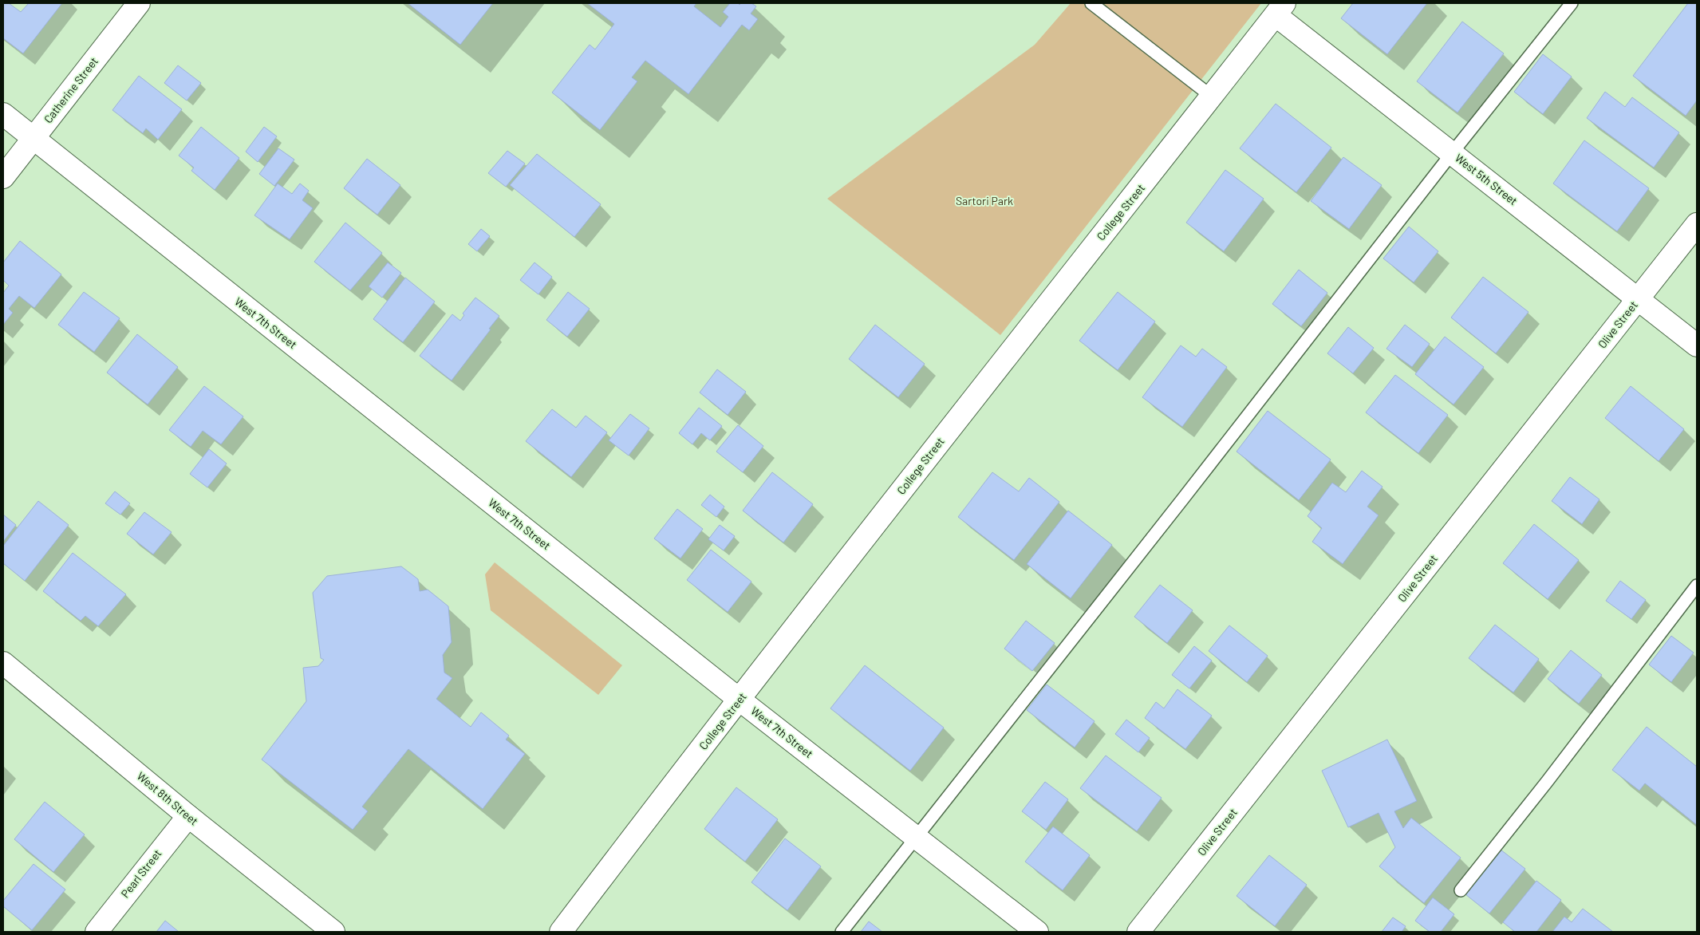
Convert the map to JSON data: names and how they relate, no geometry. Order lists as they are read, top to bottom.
{
  "streets": {
    "street": [
      "Catherine Street",
      "West 5th Street",
      "College Street",
      "West 7th Street",
      "Olive Street",
      "West 8th Street",
      "Pearl Street"
    ]
  },
  "crossings": [
    ["Catherine Street", "West 7th Street"],
    ["West 5th Street", "College Street"],
    ["West 5th Street", "Olive Street"],
    ["College Street", "West 7th Street"],
    ["West 8th Street", "Pearl Street"]
  ],
  "parks": ["Sartori Park"]
}
